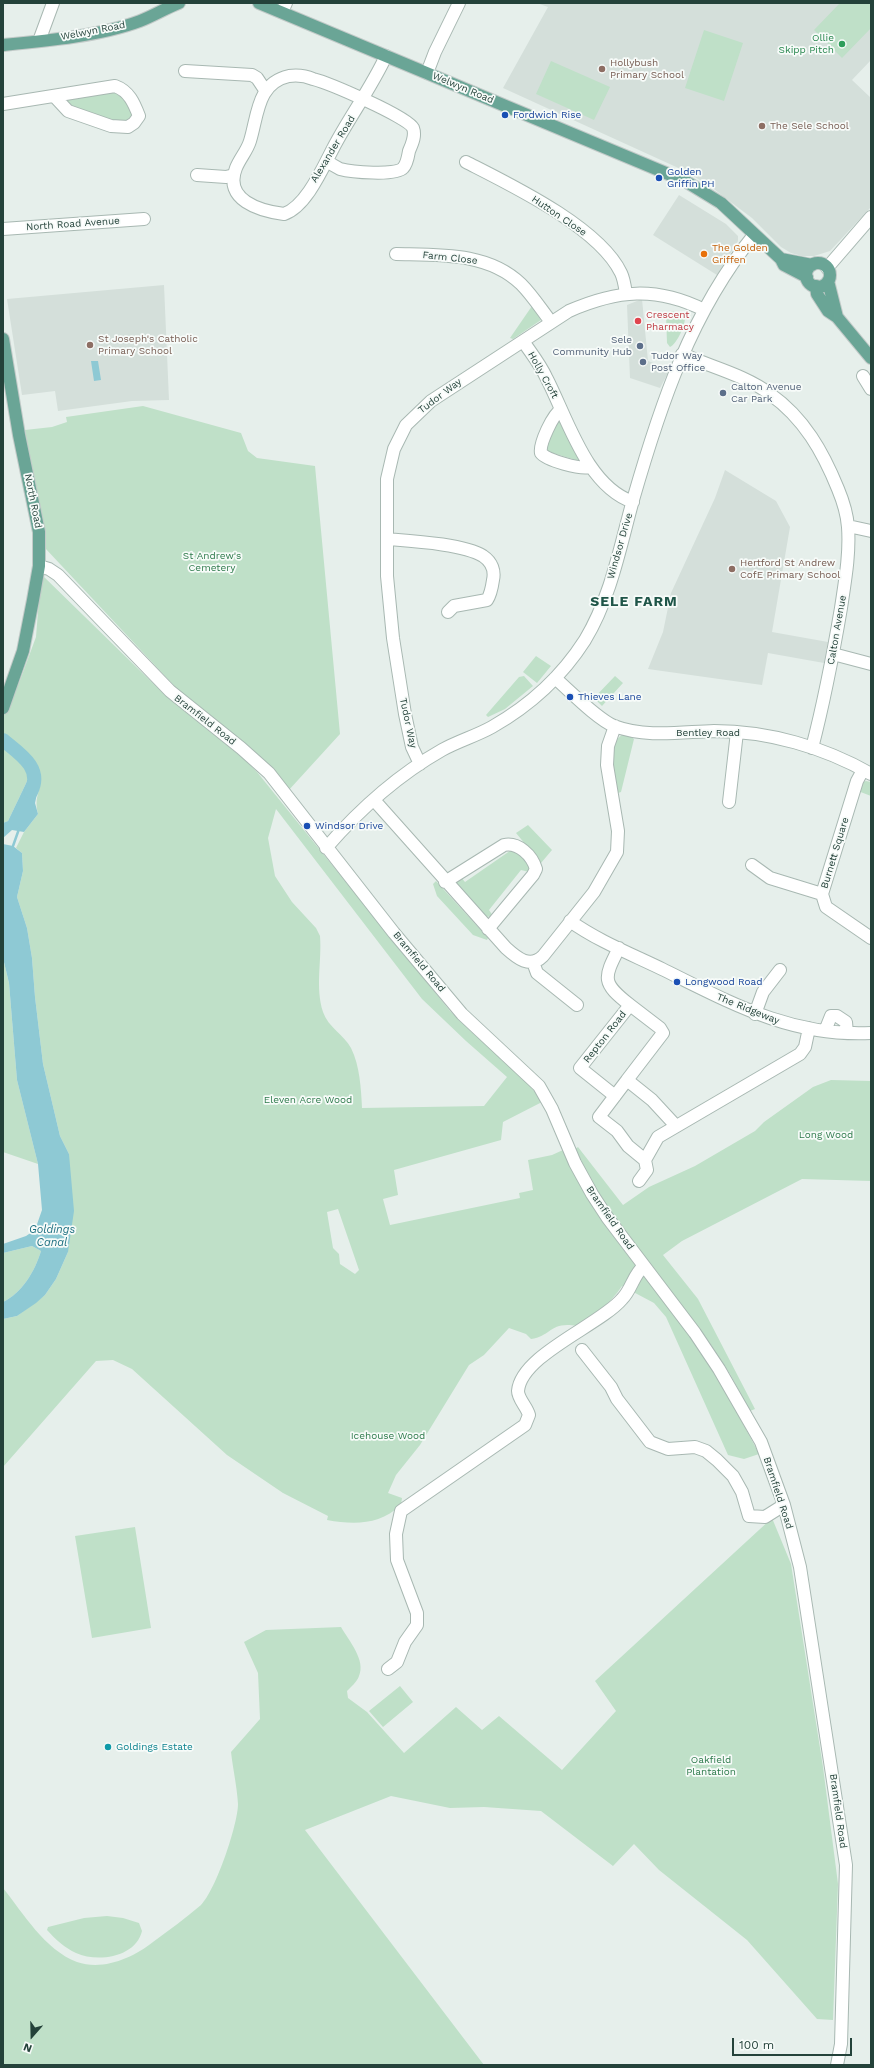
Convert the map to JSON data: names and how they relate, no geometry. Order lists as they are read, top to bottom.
{
  "streets": {
    "main road": ["Welwyn Road", "North Road"],
    "street": [
      "Alexander Road",
      "Hutton Close",
      "North Road Avenue",
      "Farm Close",
      "Holly Croft",
      "Tudor Way",
      "Windsor Drive",
      "Calton Avenue",
      "Bramfield Road",
      "Bentley Road",
      "Burnett Square",
      "The Ridgeway",
      "Repton Road"
    ]
  },
  "crossings": [
    ["Welwyn Road", "Alexander Road"],
    ["Welwyn Road", "Windsor Drive"],
    ["Hutton Close", "Tudor Way"],
    ["Farm Close", "Tudor Way"],
    ["Holly Croft", "Tudor Way"],
    ["Holly Croft", "Windsor Drive"],
    ["Tudor Way", "Windsor Drive"],
    ["North Road", "Bramfield Road"],
    ["Windsor Drive", "Calton Avenue"],
    ["Windsor Drive", "Bramfield Road"],
    ["Windsor Drive", "Bentley Road"],
    ["Calton Avenue", "Bentley Road"],
    ["Bentley Road", "Burnett Square"],
    ["The Ridgeway", "Repton Road"]
  ],
  "districts": ["SELE FARM"],
  "water": ["Goldings Canal"],
  "parks": [
    "St Andrew's Cemetery",
    "Eleven Acre Wood",
    "Long Wood",
    "Icehouse Wood",
    "Oakfield Plantation"
  ],
  "places": [
    "Ollie Skipp Pitch",
    "Hollybush Primary School",
    "Fordwich Rise",
    "The Sele School",
    "Golden Griffin PH",
    "The Golden Griffen",
    "Crescent Pharmacy",
    "St Joseph's Catholic Primary School",
    "Sele Community Hub",
    "Tudor Way Post Office",
    "Calton Avenue Car Park",
    "Hertford St Andrew CofE Primary School",
    "Thieves Lane",
    "Windsor Drive",
    "Longwood Road",
    "Goldings Estate"
  ],
  "scale_bar": "100 m",
  "north": "bottom"
}
